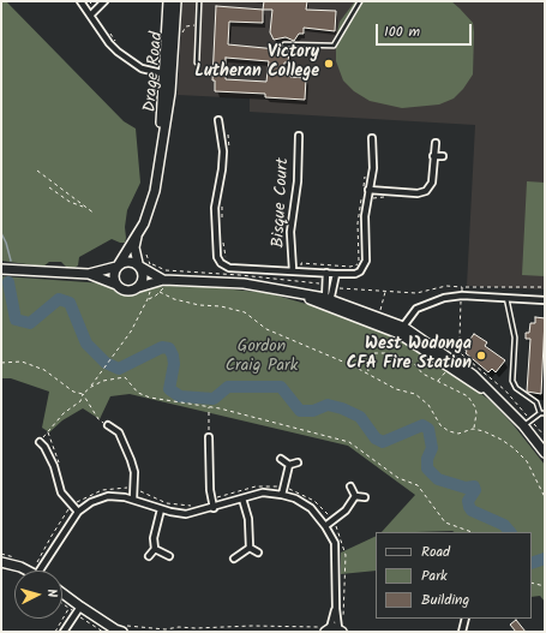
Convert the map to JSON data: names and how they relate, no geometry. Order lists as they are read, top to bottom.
{
  "streets": {
    "main road": ["Drage Road"],
    "street": ["Bisque Court"]
  },
  "parks": ["Gordon Craig Park"],
  "places": ["Victory Lutheran College", "West Wodonga CFA Fire Station"],
  "legend": ["Road", "Park", "Building"],
  "scale_bar": "100 m",
  "north": "right"
}
